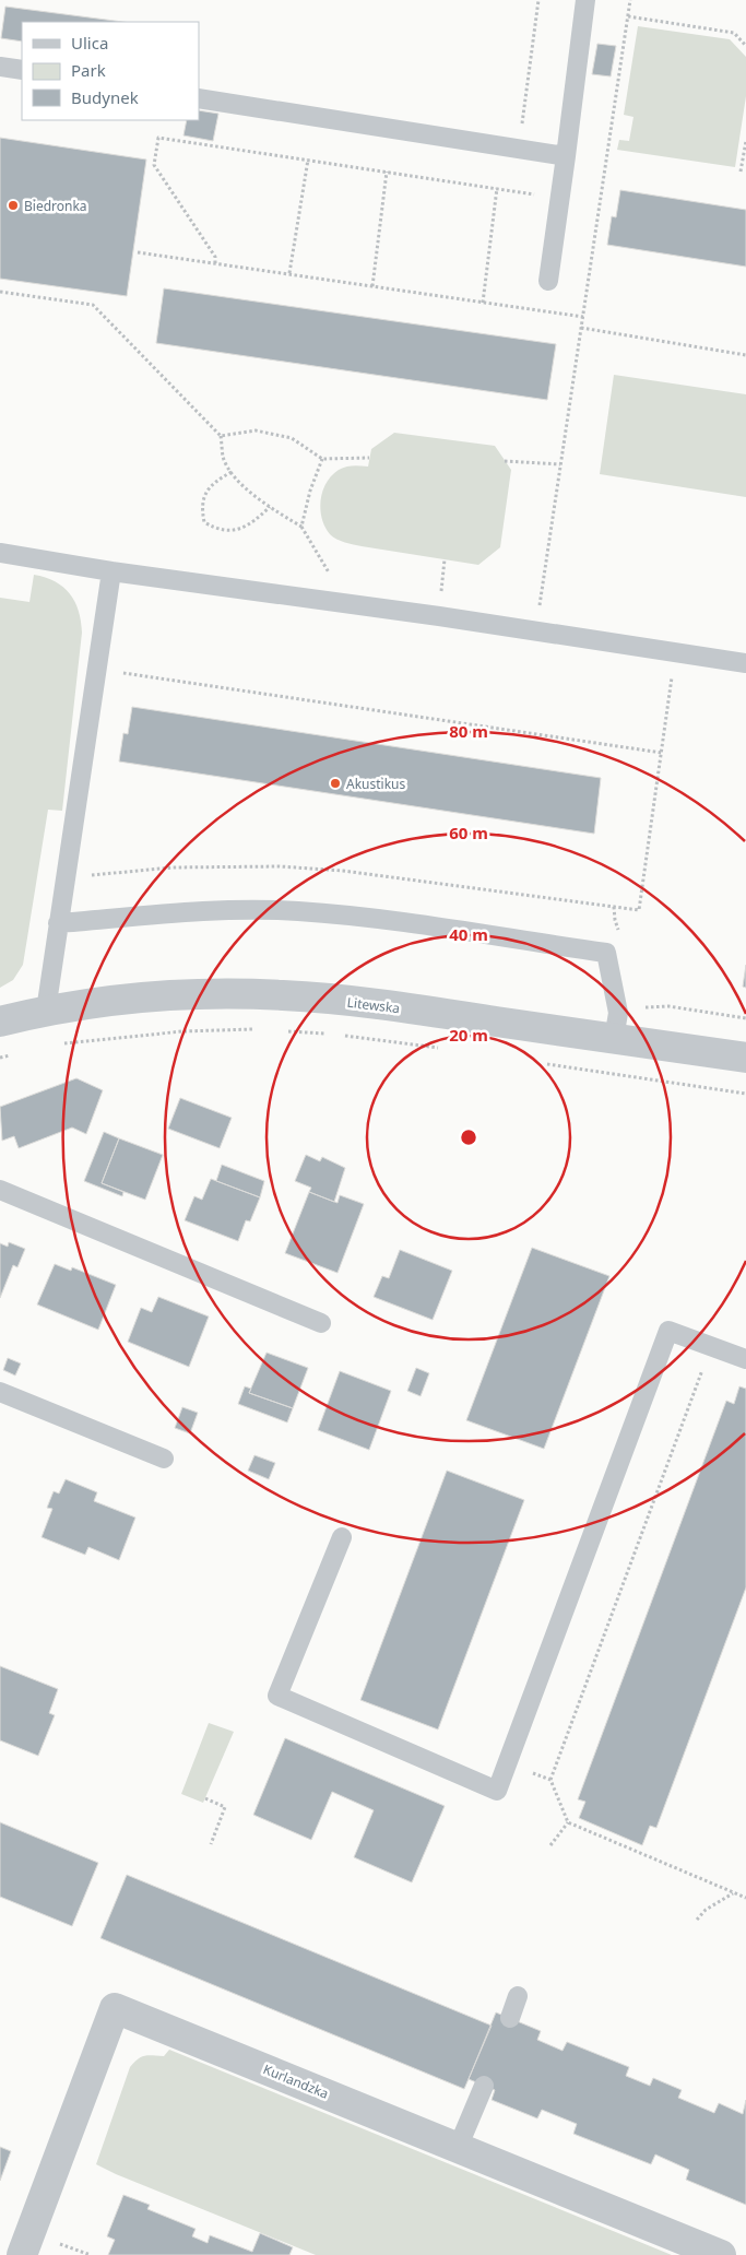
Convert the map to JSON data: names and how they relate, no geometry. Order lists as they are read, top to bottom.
{
  "streets": {
    "street": ["Litewska", "Kurlandzka"]
  },
  "places": ["Biedronka", "Akustikus"],
  "legend": ["Ulica", "Park", "Budynek"],
  "rings": [
    "80 m",
    "60 m",
    "40 m",
    "20 m"
  ]
}
